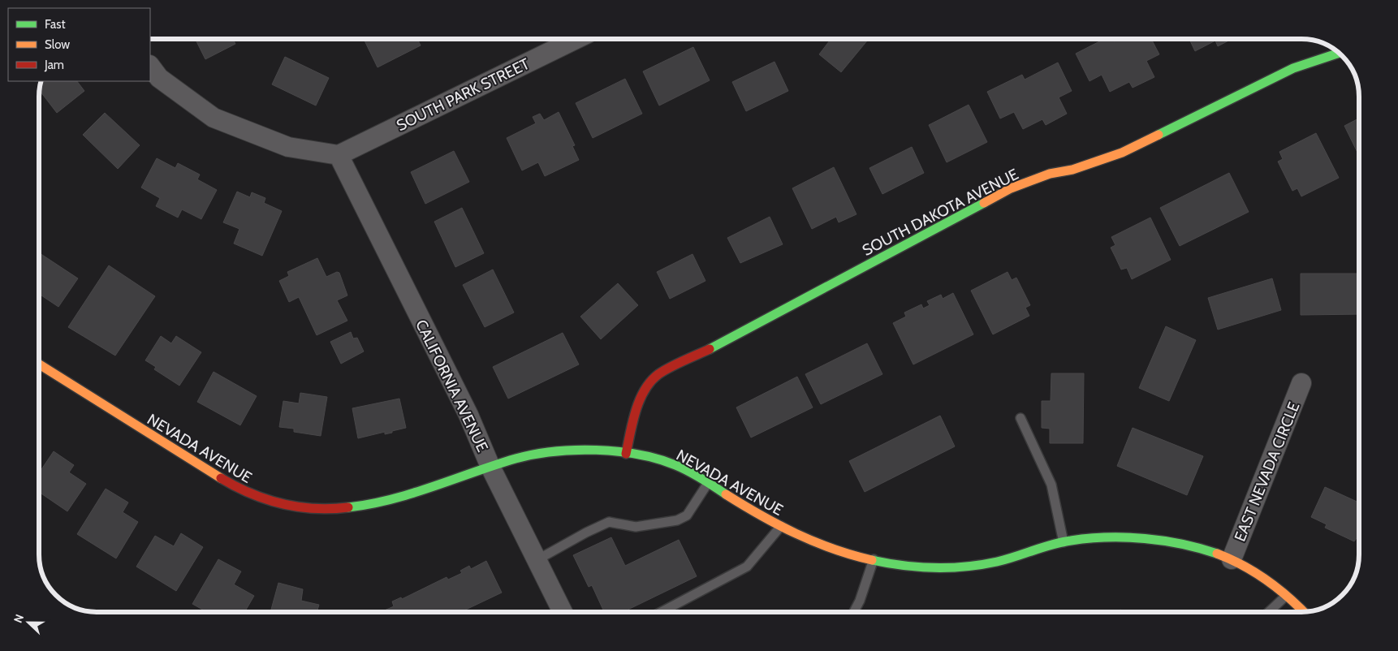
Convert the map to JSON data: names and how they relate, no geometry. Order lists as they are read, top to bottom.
{
  "streets": {
    "street": [
      "SOUTH PARK STREET",
      "SOUTH DAKOTA AVENUE",
      "CALIFORNIA AVENUE",
      "NEVADA AVENUE",
      "EAST NEVADA CIRCLE"
    ]
  },
  "crossings": [
    ["SOUTH PARK STREET", "CALIFORNIA AVENUE"],
    ["SOUTH DAKOTA AVENUE", "NEVADA AVENUE"],
    ["CALIFORNIA AVENUE", "NEVADA AVENUE"],
    ["NEVADA AVENUE", "EAST NEVADA CIRCLE"]
  ],
  "legend": ["Fast", "Slow", "Jam"],
  "north": "left"
}
